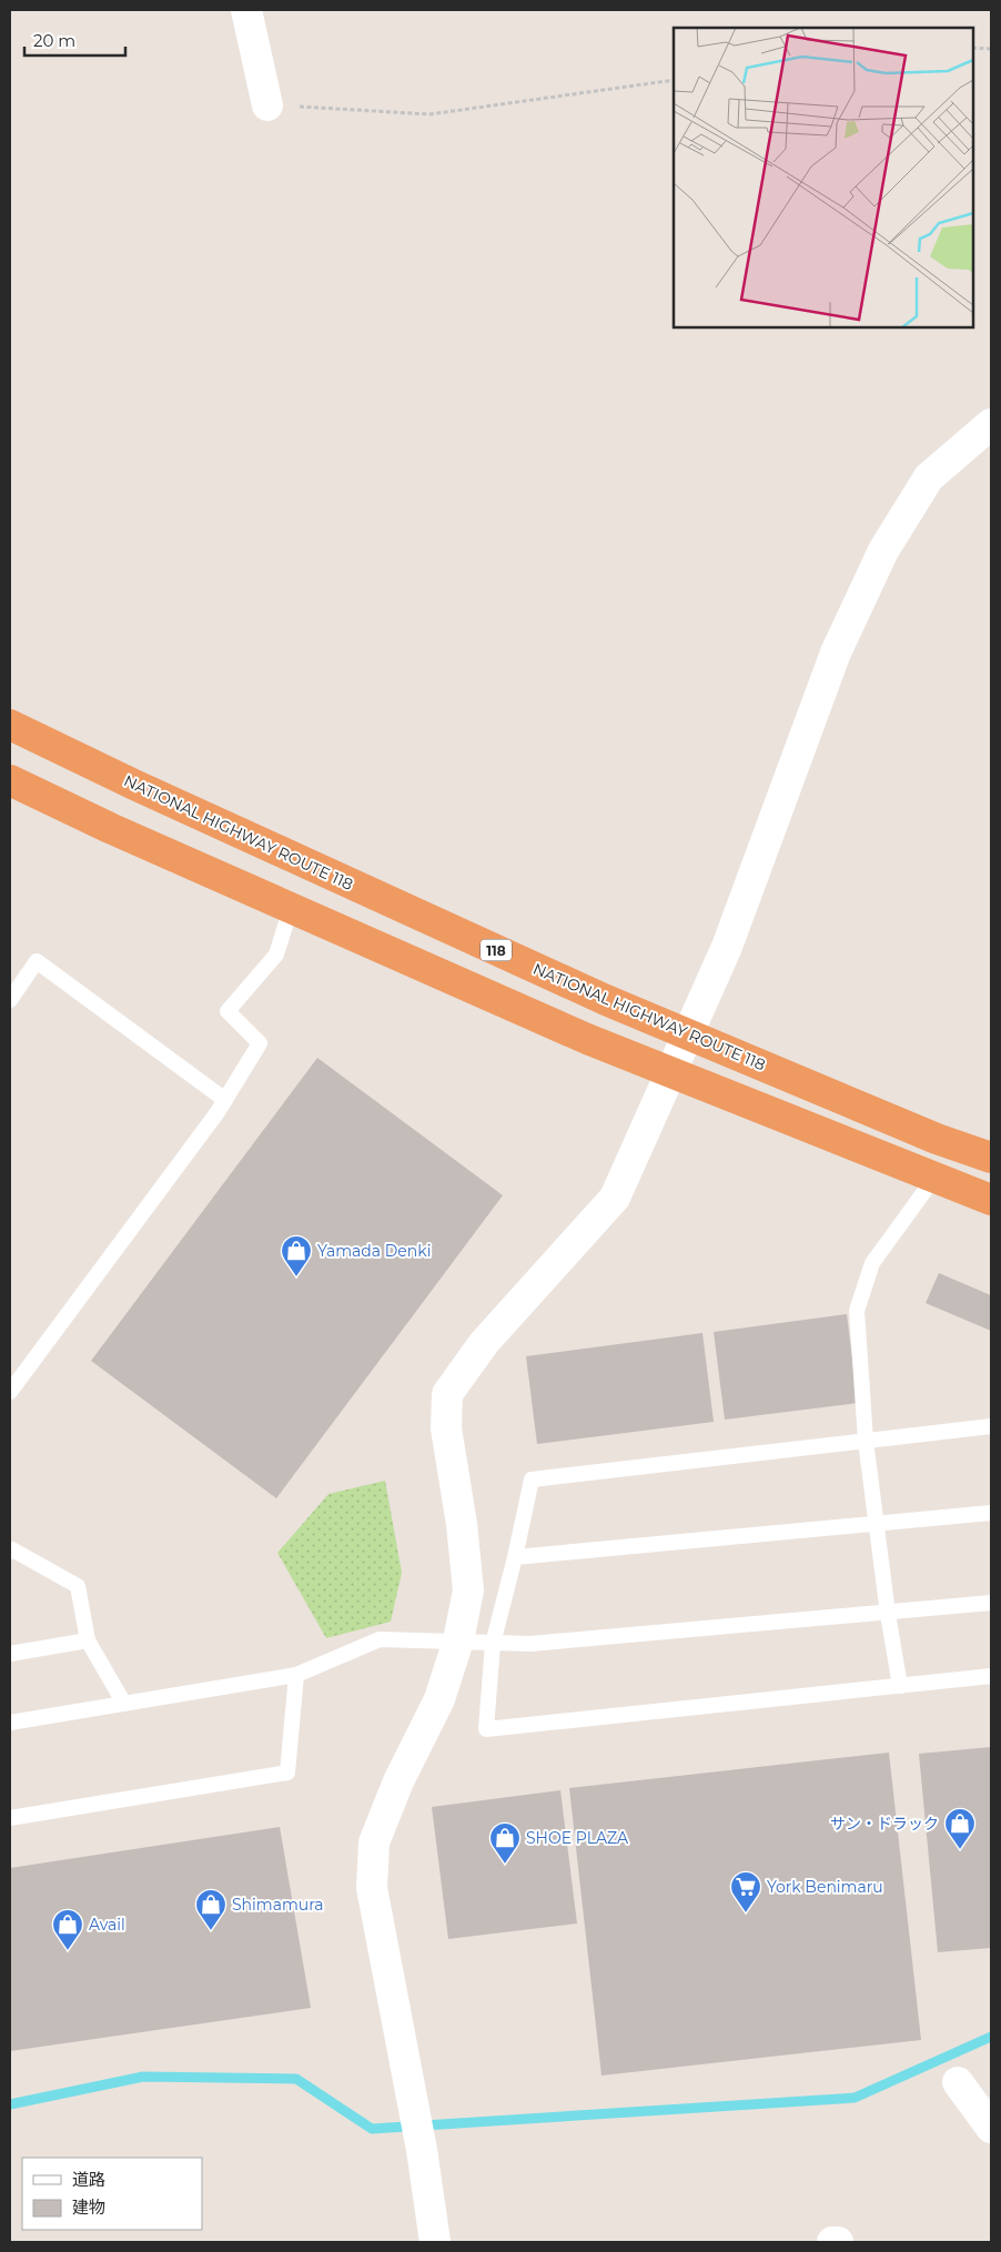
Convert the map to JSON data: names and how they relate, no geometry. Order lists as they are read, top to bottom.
{
  "streets": {
    "highway": ["NATIONAL HIGHWAY ROUTE 118", "118"]
  },
  "places": {
    "shop": [
      "Yamada Denki",
      "サン・ドラック",
      "SHOE PLAZA",
      "Shimamura",
      "Avail"
    ],
    "supermarket": ["York Benimaru"]
  },
  "legend": ["道路", "建物"],
  "scale_bar": "20 m"
}
